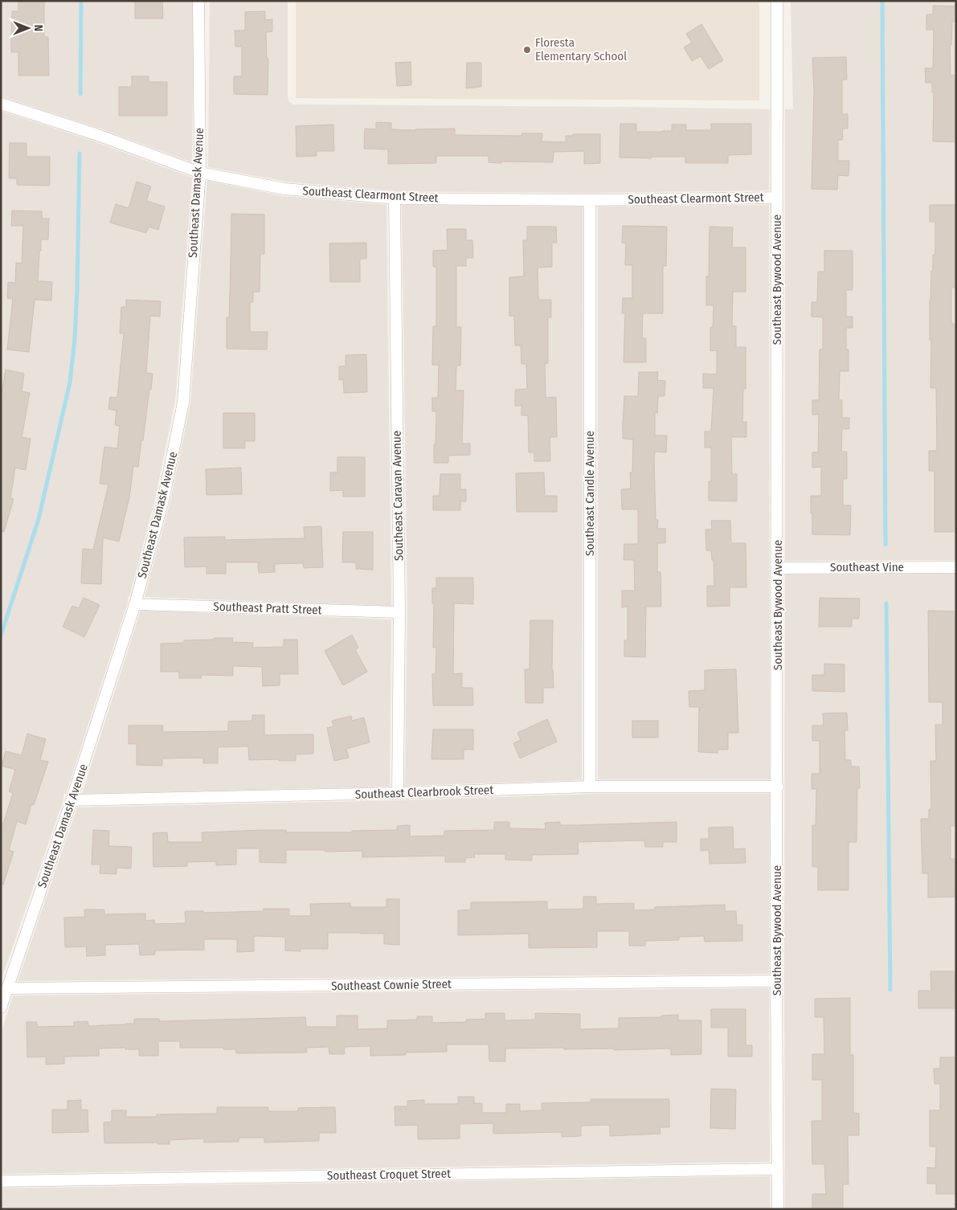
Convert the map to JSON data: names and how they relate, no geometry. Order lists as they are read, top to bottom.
{
  "streets": {
    "street": [
      "Southeast Damask Avenue",
      "Southeast Clearmont Street",
      "Southeast Bywood Avenue",
      "Southeast Candle Avenue",
      "Southeast Caravan Avenue",
      "Southeast Vine",
      "Southeast Pratt Street",
      "Southeast Clearbrook Street",
      "Southeast Cownie Street",
      "Southeast Croquet Street"
    ]
  },
  "crossings": [
    ["Southeast Damask Avenue", "Southeast Clearmont Street"],
    ["Southeast Damask Avenue", "Southeast Pratt Street"],
    ["Southeast Damask Avenue", "Southeast Clearbrook Street"],
    ["Southeast Damask Avenue", "Southeast Cownie Street"],
    ["Southeast Clearmont Street", "Southeast Bywood Avenue"],
    ["Southeast Clearmont Street", "Southeast Candle Avenue"],
    ["Southeast Clearmont Street", "Southeast Caravan Avenue"],
    ["Southeast Bywood Avenue", "Southeast Vine"],
    ["Southeast Bywood Avenue", "Southeast Clearbrook Street"],
    ["Southeast Bywood Avenue", "Southeast Cownie Street"],
    ["Southeast Bywood Avenue", "Southeast Croquet Street"],
    ["Southeast Candle Avenue", "Southeast Clearbrook Street"],
    ["Southeast Caravan Avenue", "Southeast Pratt Street"],
    ["Southeast Caravan Avenue", "Southeast Clearbrook Street"]
  ],
  "places": ["Floresta Elementary School"],
  "north": "right"
}
